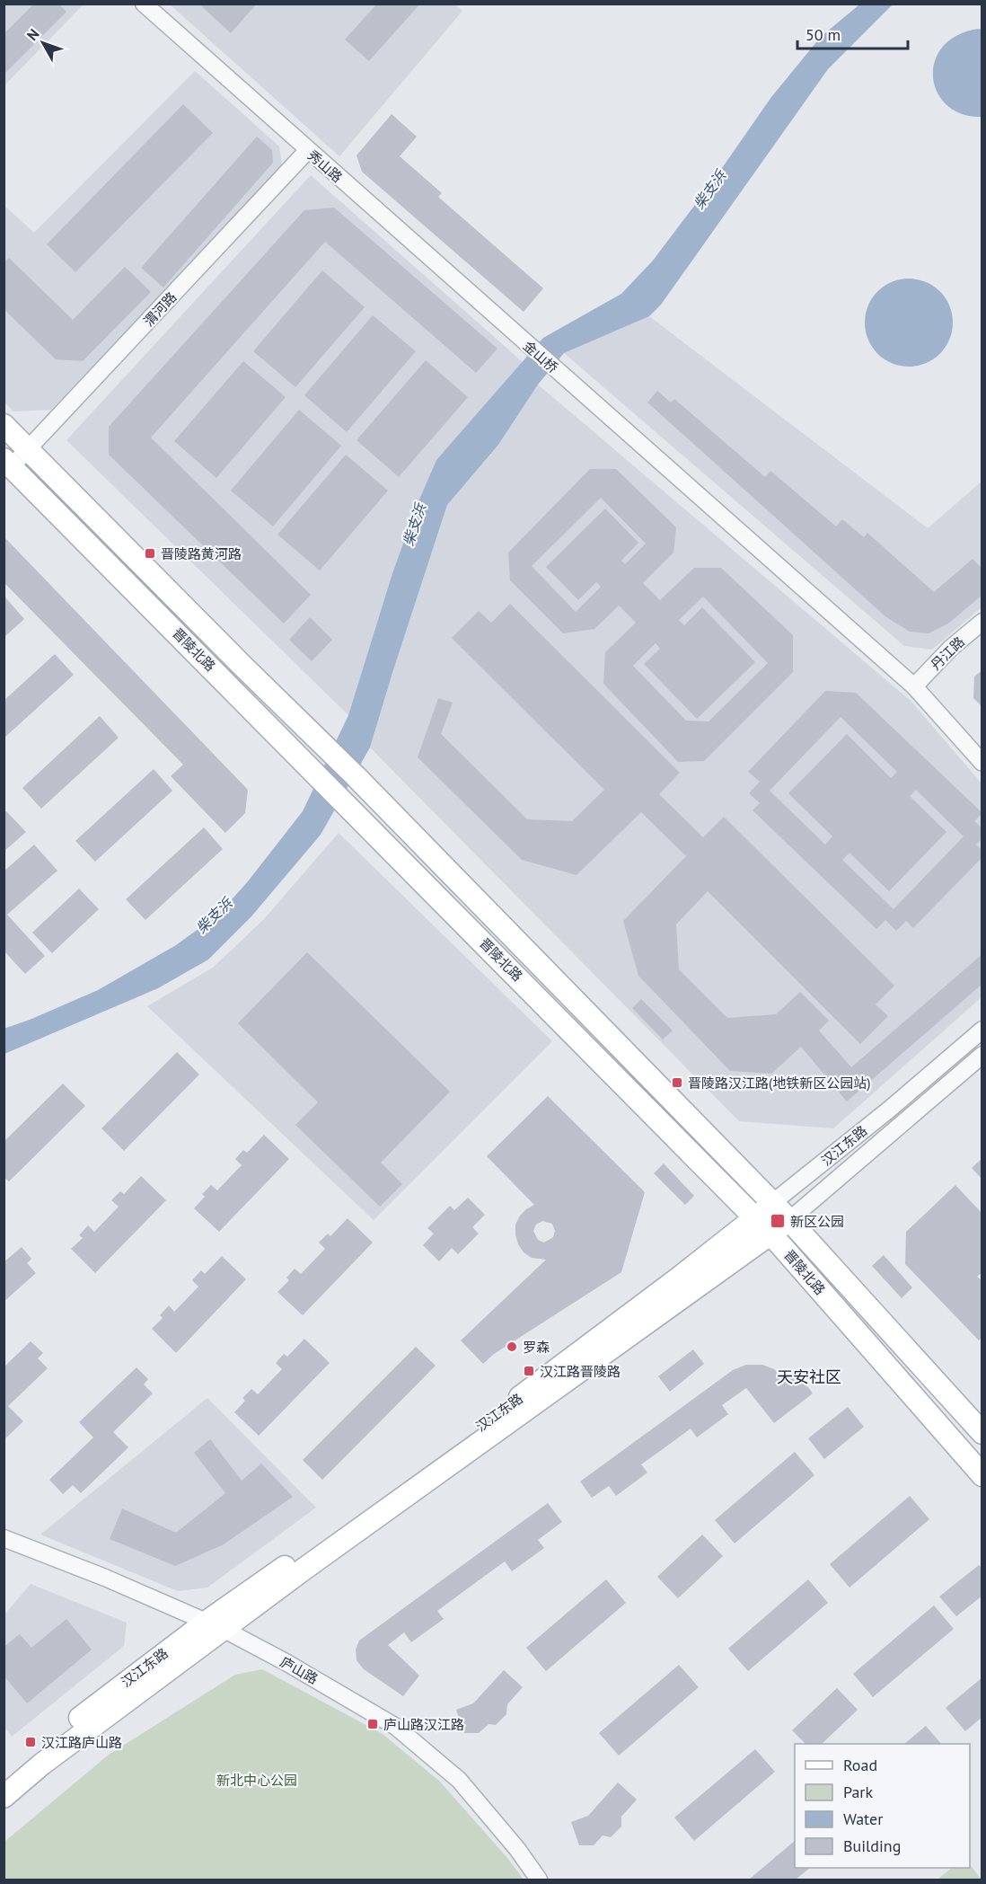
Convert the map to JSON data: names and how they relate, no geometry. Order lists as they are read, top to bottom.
{
  "streets": {
    "main road": ["晋陵北路", "汉江东路"],
    "street": [
      "秀山路",
      "渭河路",
      "金山桥",
      "丹江路",
      "庐山路"
    ]
  },
  "crossings": [
    ["秀山路", "渭河路"],
    ["秀山路", "金山桥"],
    ["渭河路", "晋陵北路"],
    ["金山桥", "丹江路"],
    ["晋陵北路", "汉江东路"],
    ["汉江东路", "庐山路"]
  ],
  "districts": ["天安社区"],
  "water": ["柴支浜"],
  "parks": ["新北中心公园"],
  "places": {
    "transit": [
      "晋陵路黄河路",
      "晋陵路汉江路(地铁新区公园站)",
      "新区公园",
      "汉江路晋陵路",
      "庐山路汉江路",
      "汉江路庐山路"
    ],
    "other": ["罗森"]
  },
  "legend": [
    "Road",
    "Park",
    "Water",
    "Building"
  ],
  "scale_bar": "50 m",
  "north": "top left"
}
